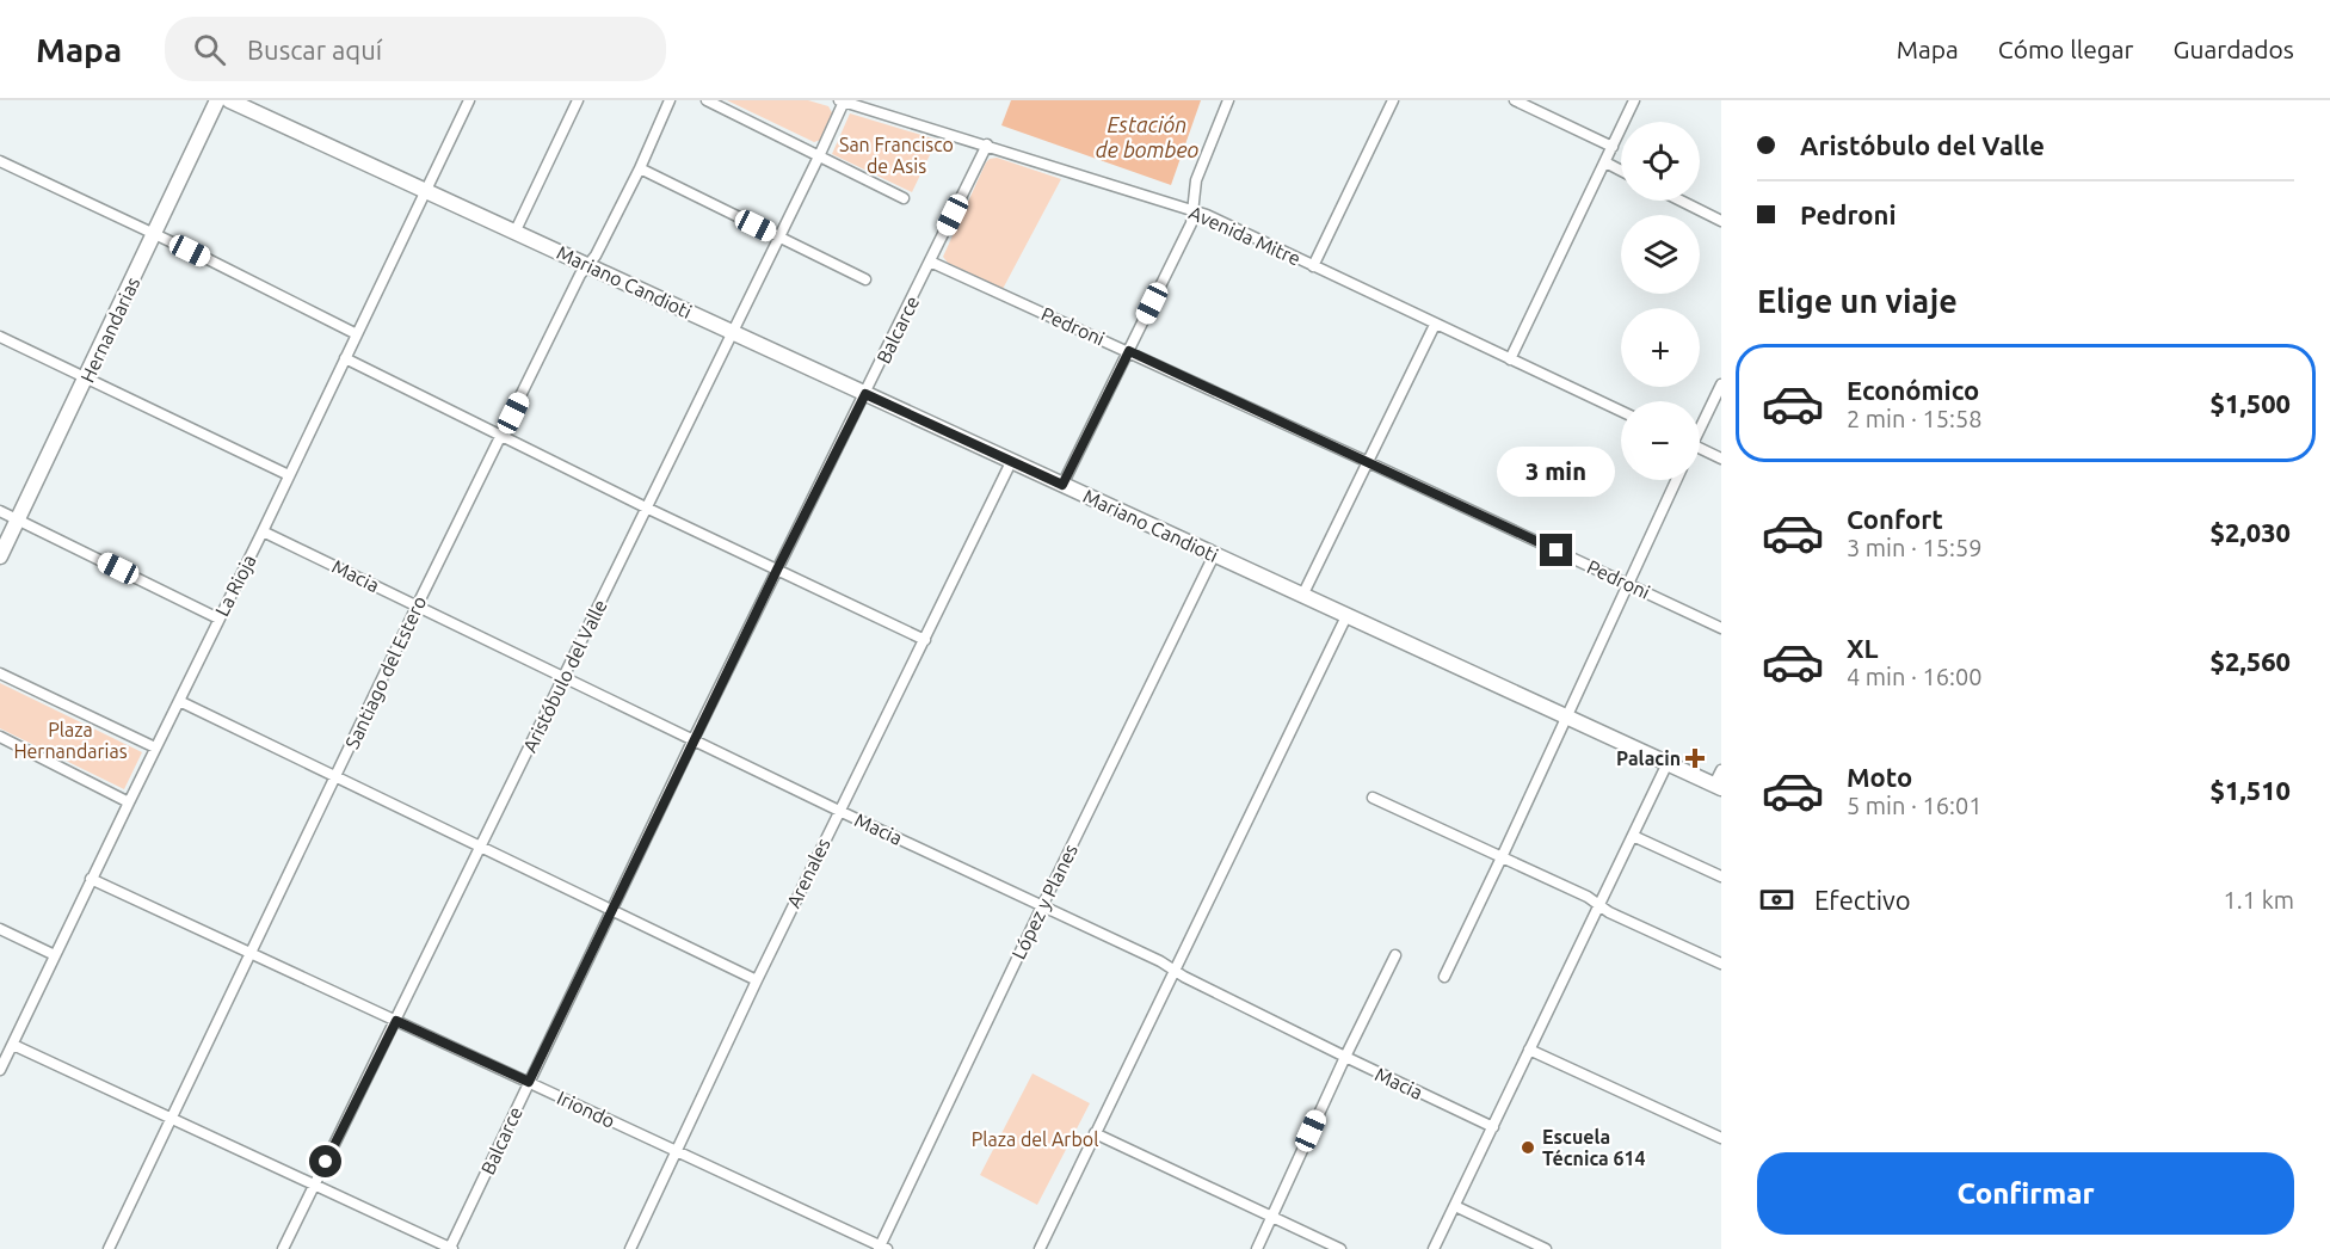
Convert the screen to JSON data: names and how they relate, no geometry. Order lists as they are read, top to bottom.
{
  "streets": {
    "street": [
      "Avenida Mitre",
      "Mariano Candioti",
      "Pedroni",
      "Hernandarias",
      "Balcarce",
      "Macia",
      "La Rioja",
      "Santiago del Estero",
      "Aristóbulo del Valle",
      "Arenales",
      "López y Planes",
      "Iriondo"
    ]
  },
  "crossings": [
    ["Avenida Mitre", "Balcarce"],
    ["Avenida Mitre", "Aristóbulo del Valle"],
    ["Mariano Candioti", "Balcarce"],
    ["Mariano Candioti", "La Rioja"],
    ["Mariano Candioti", "Santiago del Estero"],
    ["Mariano Candioti", "Aristóbulo del Valle"],
    ["Mariano Candioti", "Arenales"],
    ["Mariano Candioti", "López y Planes"],
    ["Pedroni", "Balcarce"],
    ["Balcarce", "Macia"],
    ["Balcarce", "Iriondo"],
    ["Macia", "La Rioja"],
    ["Macia", "Santiago del Estero"],
    ["Macia", "Aristóbulo del Valle"],
    ["Macia", "Arenales"],
    ["Macia", "López y Planes"],
    ["La Rioja", "Iriondo"],
    ["Santiago del Estero", "Iriondo"],
    ["Aristóbulo del Valle", "Iriondo"],
    ["Arenales", "Iriondo"],
    ["López y Planes", "Iriondo"]
  ],
  "water": ["Estación de bombeo"],
  "parks": ["San Francisco de Asis", "Plaza Hernandarias", "Plaza del Arbol"],
  "places": {
    "health": ["Palacin"],
    "other": ["Escuela Técnica 614"]
  },
  "page": {
    "header": "Mapa",
    "search": "Buscar aquí",
    "nav": ["Mapa", "Cómo llegar", "Guardados"],
    "banner": ["Aristóbulo del Valle", "Pedroni"],
    "map_buttons": ["+", "−"],
    "heading": "Elige un viaje",
    "list": [
      {
        "name": "Económico",
        "note": "2 min · 15:58",
        "value": "$1,500"
      },
      {
        "name": "Confort",
        "note": "3 min · 15:59",
        "value": "$2,030"
      },
      {
        "name": "XL",
        "note": "4 min · 16:00",
        "value": "$2,560"
      },
      {
        "name": "Moto",
        "note": "5 min · 16:01",
        "value": "$1,510"
      }
    ],
    "bubble": "3 min",
    "pay": ["Efectivo", "1.1 km"],
    "buttons": "Confirmar"
  }
}
